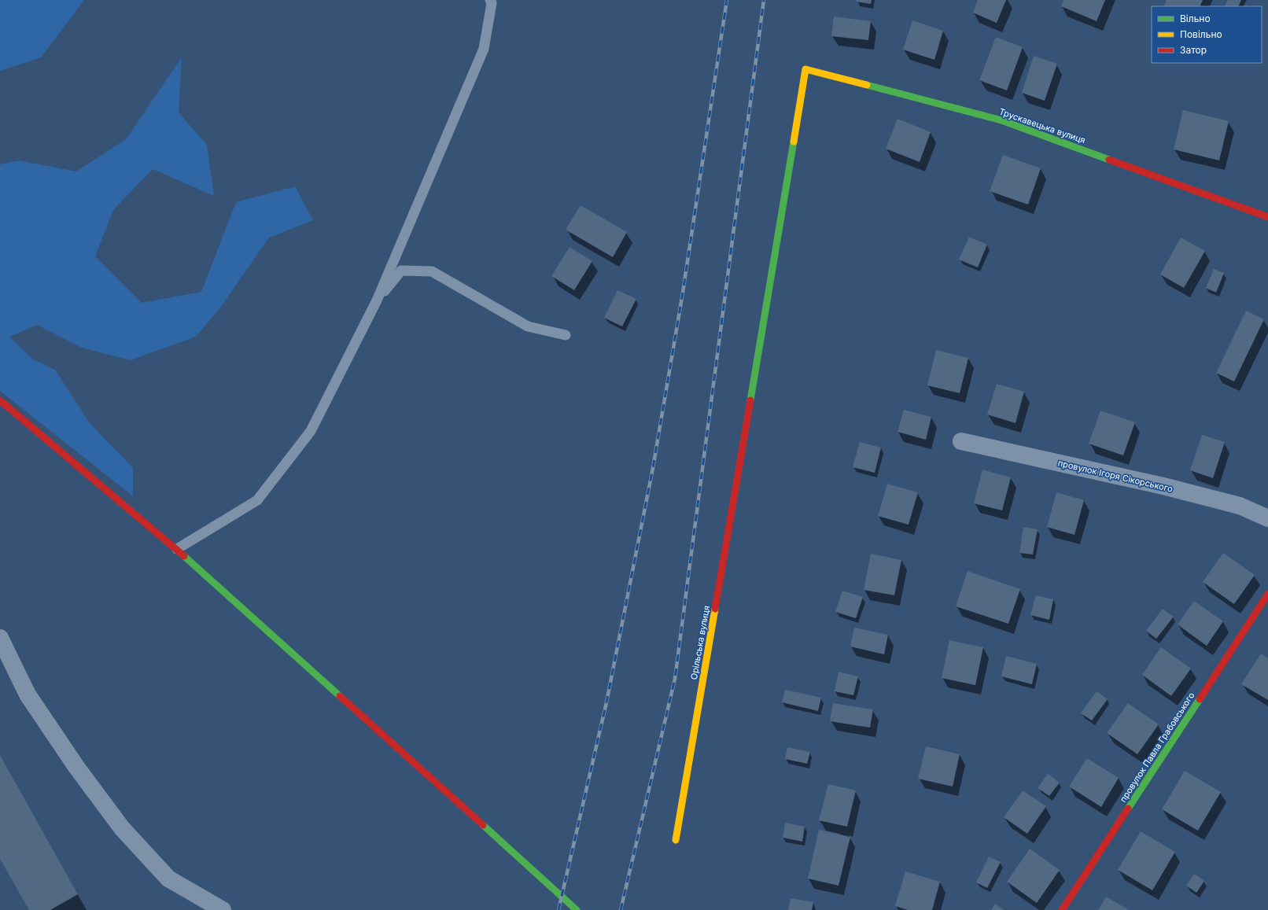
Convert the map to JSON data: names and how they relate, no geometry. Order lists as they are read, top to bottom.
{
  "streets": {
    "street": [
      "Трускавецька вулиця",
      "провулок Ігоря Сікорського",
      "Орільська вулиця",
      "провулок Павла Грабовського"
    ]
  },
  "crossings": [
    ["Трускавецька вулиця", "Орільська вулиця"]
  ],
  "legend": ["Вільно", "Повільно", "Затор"]
}
